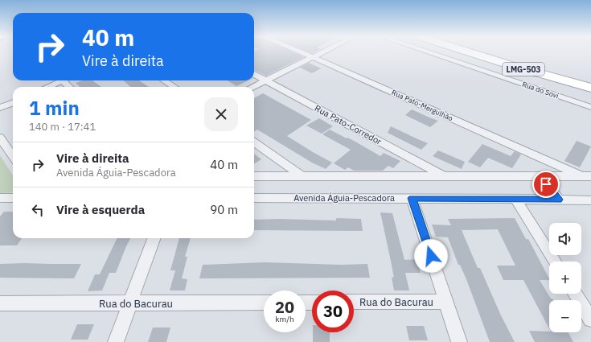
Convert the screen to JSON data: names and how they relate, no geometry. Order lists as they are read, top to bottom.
{
  "streets": {
    "main road": ["LMG-503"],
    "street": [
      "Rua do Sovi",
      "Rua Pato-Mergulhão",
      "Rua Pato-Corredor",
      "Avenida Águia-Pescadora",
      "Rua do Bacurau"
    ]
  },
  "page": {
    "turn": ["40 m", "Vire à direita"],
    "heading": ["1 min", "140 m · 17:41"],
    "list": [
      {
        "name": "Vire à direita",
        "note": "Avenida Águia-Pescadora",
        "value": "40 m"
      },
      {
        "name": "Vire à esquerda",
        "value": "90 m"
      }
    ],
    "map_buttons": ["+", "−"],
    "speed": "20 km/h",
    "limit": "30"
  }
}
